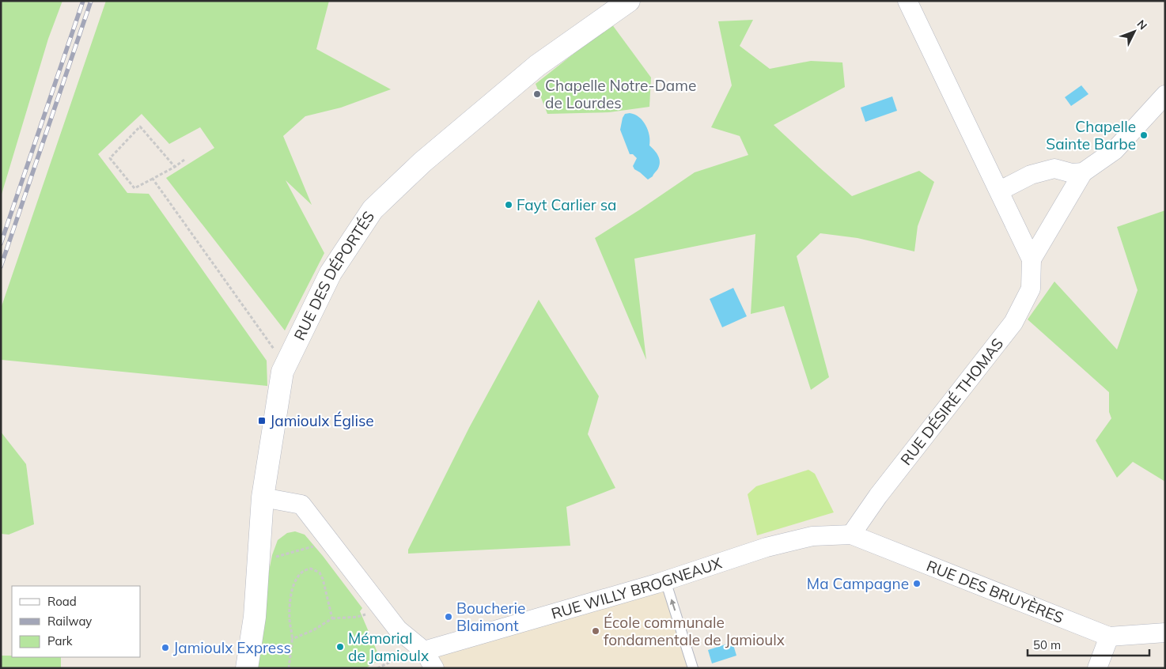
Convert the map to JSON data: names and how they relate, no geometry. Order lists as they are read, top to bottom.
{
  "streets": {
    "street": [
      "RUE DES DÉPORTÉS",
      "RUE DÉSIRÉ THOMAS",
      "RUE WILLY BROGNEAUX",
      "RUE DES BRUYÈRES"
    ]
  },
  "crossings": [
    ["RUE DÉSIRÉ THOMAS", "RUE WILLY BROGNEAUX"],
    ["RUE DÉSIRÉ THOMAS", "RUE DES BRUYÈRES"],
    ["RUE WILLY BROGNEAUX", "RUE DES BRUYÈRES"]
  ],
  "places": {
    "other": [
      "Chapelle Notre-Dame de Lourdes",
      "Chapelle Sainte Barbe",
      "Fayt Carlier sa",
      "Ma Campagne",
      "Boucherie Blaimont",
      "École communale fondamentale de Jamioulx",
      "Mémorial de Jamioulx",
      "Jamioulx Express"
    ],
    "transit": ["Jamioulx Église"]
  },
  "legend": ["Road", "Railway", "Park"],
  "scale_bar": "50 m",
  "north": "top right"
}
